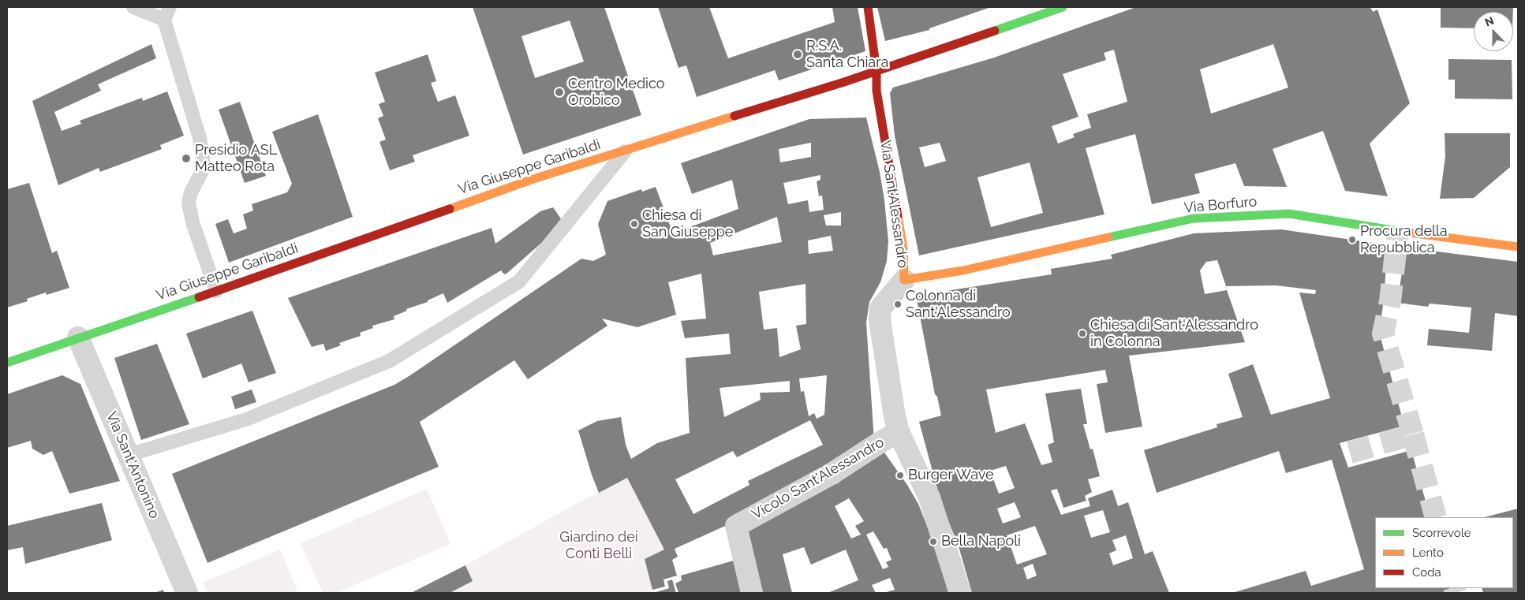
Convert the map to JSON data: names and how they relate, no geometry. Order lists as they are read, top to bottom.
{
  "streets": {
    "street": [
      "Via Giuseppe Garibaldi",
      "Via Sant'Alessandro",
      "Via Borfuro",
      "Via Sant'Antonino",
      "Vicolo Sant'Alessandro"
    ]
  },
  "crossings": [
    ["Via Giuseppe Garibaldi", "Via Sant'Alessandro"],
    ["Via Giuseppe Garibaldi", "Via Sant'Antonino"],
    ["Via Sant'Alessandro", "Via Borfuro"],
    ["Via Sant'Alessandro", "Vicolo Sant'Alessandro"]
  ],
  "parks": ["Giardino dei Conti Belli"],
  "places": [
    "R.S.A. Santa Chiara",
    "Centro Medico Orobico",
    "Presidio ASL Matteo Rota",
    "Chiesa di San Giuseppe",
    "Procura della Repubblica",
    "Colonna di Sant'Alessandro",
    "Chiesa di Sant'Alessandro in Colonna",
    "Burger Wave",
    "Bella Napoli"
  ],
  "legend": ["Scorrevole", "Lento", "Coda"],
  "north": "top"
}
